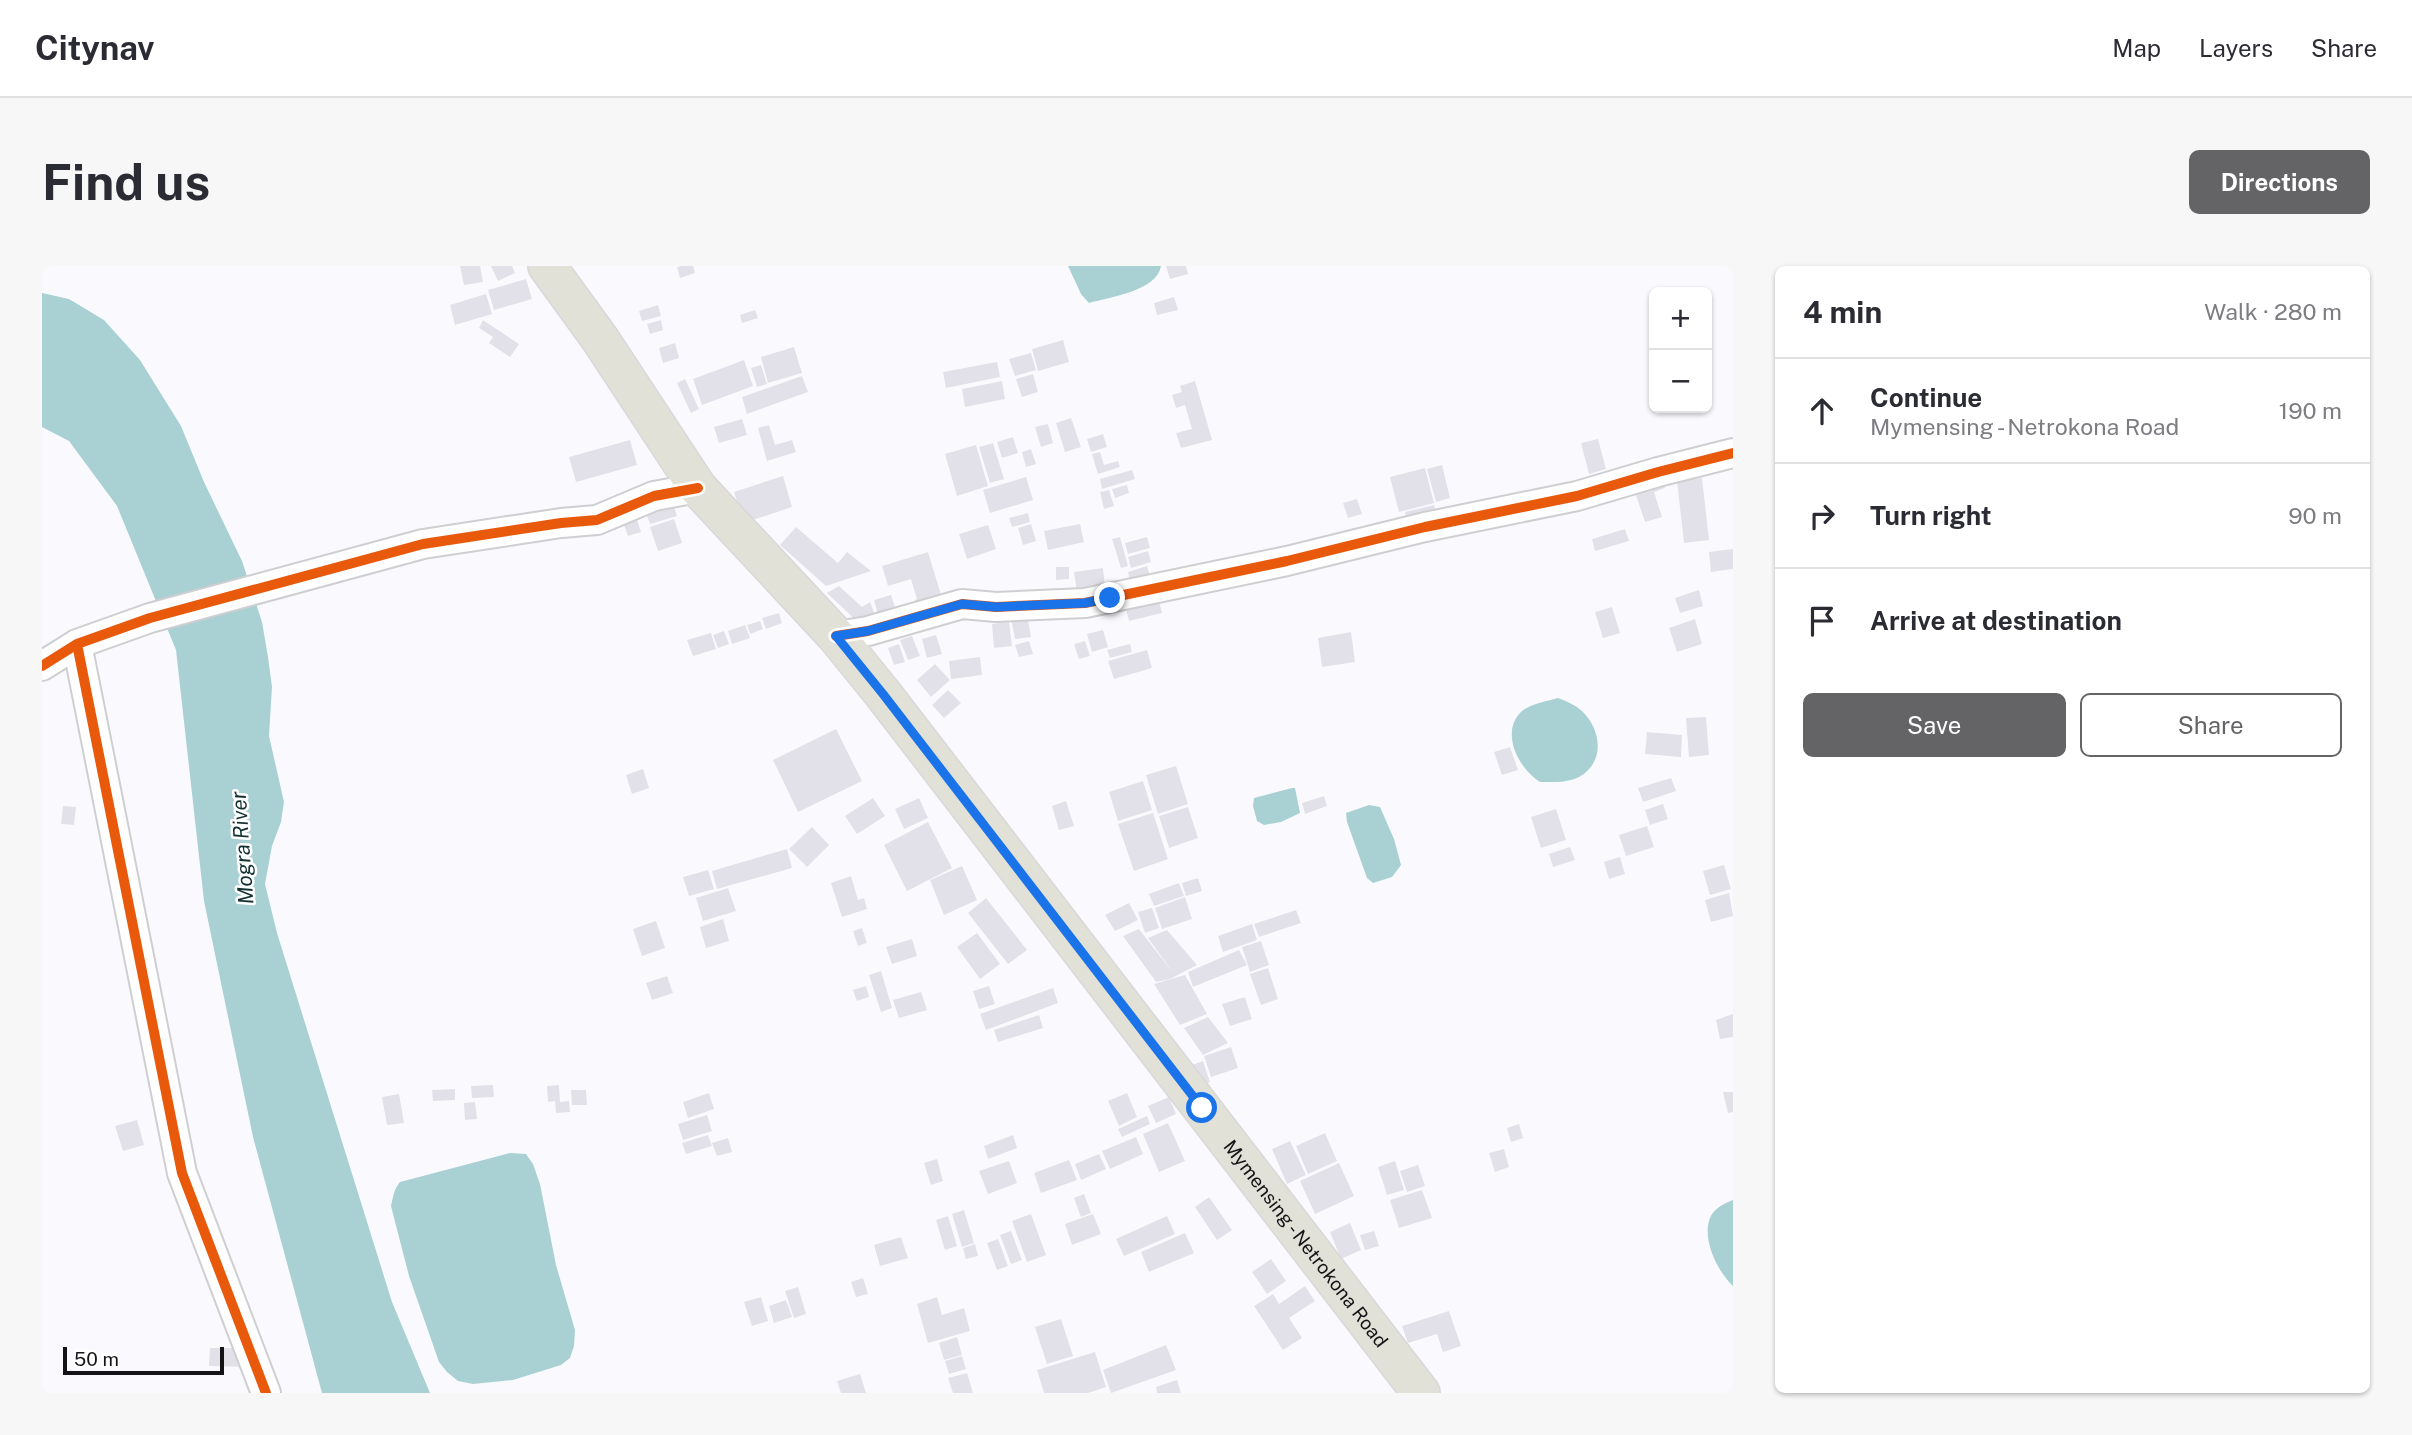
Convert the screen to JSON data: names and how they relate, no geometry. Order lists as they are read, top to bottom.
{
  "streets": {
    "main road": ["Mymensing - Netrokona Road"]
  },
  "water": ["Mogra River"],
  "scale_bar": "50 m",
  "page": {
    "header": "Citynav",
    "nav": ["Map", "Layers", "Share"],
    "buttons": [
      "Directions",
      ["Save", "Share"]
    ],
    "title": "Find us",
    "heading": ["4 min", "Walk · 280 m"],
    "map_buttons": ["+", "−"],
    "list": [
      ["Continue", "Mymensing - Netrokona Road", "190 m"],
      ["Turn right", "90 m"],
      "Arrive at destination"
    ],
    "scale": "50 m"
  }
}
